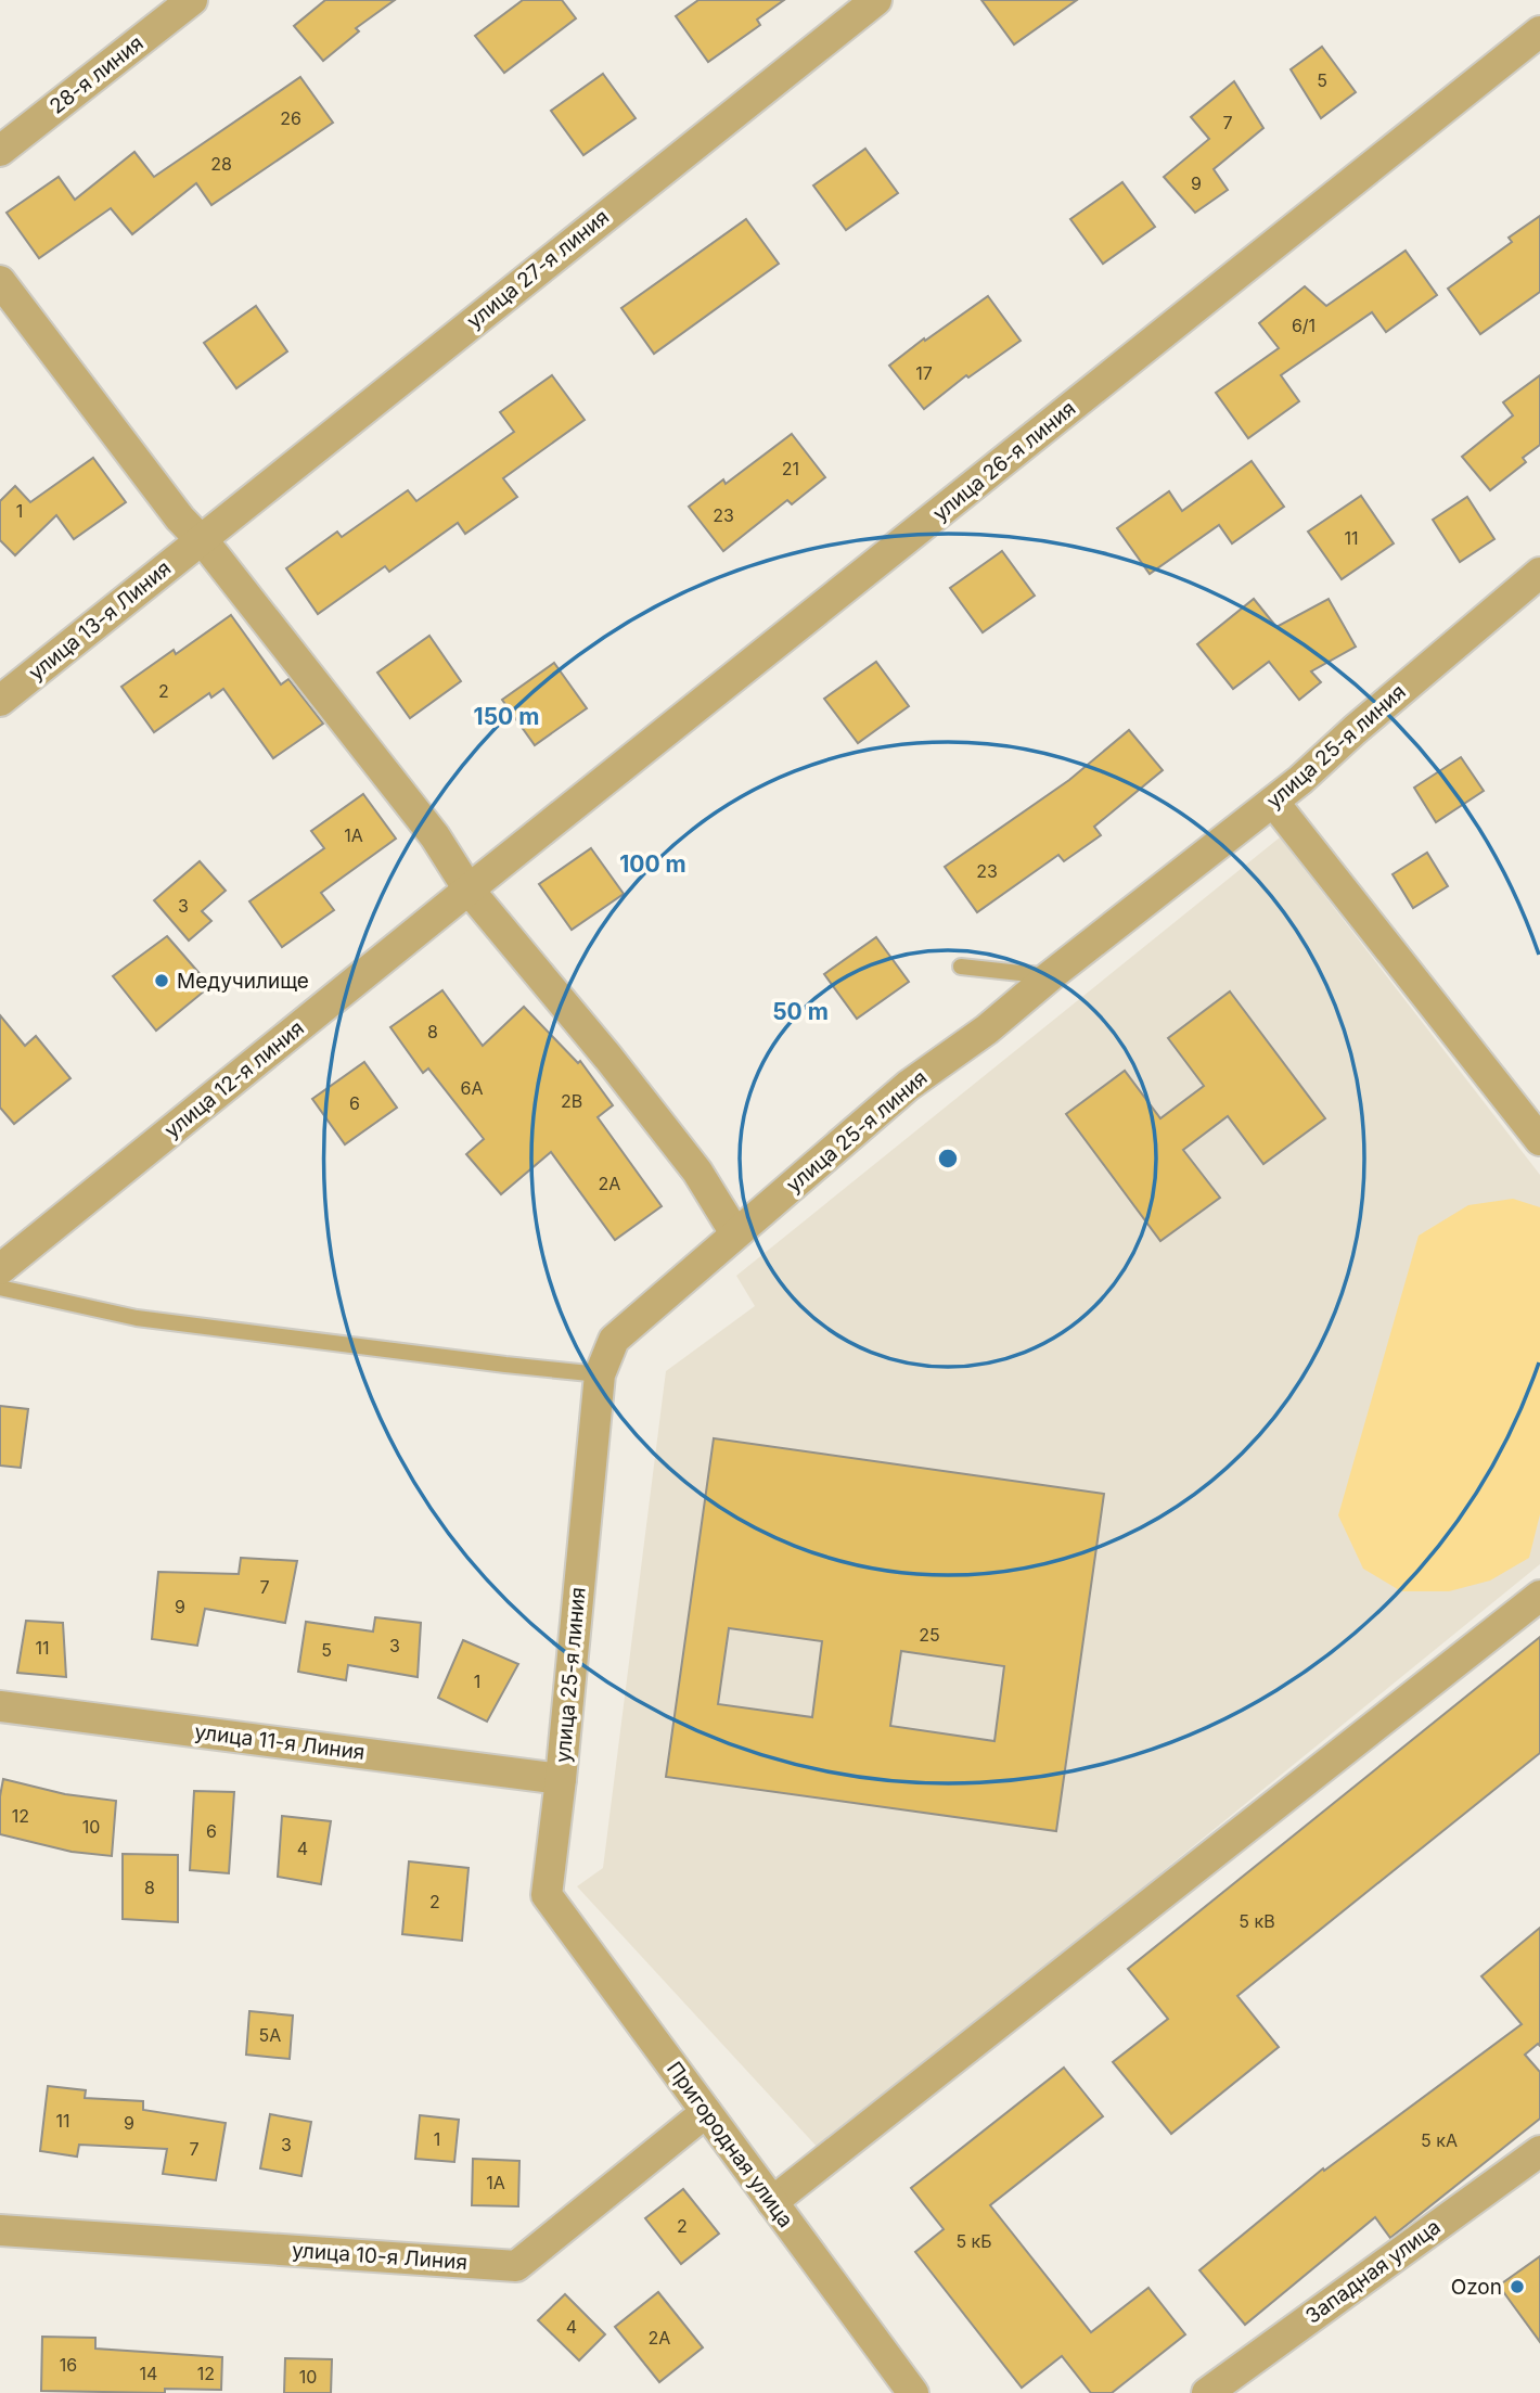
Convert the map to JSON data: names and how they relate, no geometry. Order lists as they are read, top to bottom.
{
  "streets": {
    "street": [
      "28-я линия",
      "улица 27-я линия",
      "улица 26-я линия",
      "улица 13-я Линия",
      "улица 25-я линия",
      "улица 12-я линия",
      "улица 11-я Линия",
      "Пригородная улица",
      "улица 10-я Линия",
      "Западная улица"
    ]
  },
  "crossings": [
    ["улица 27-я линия", "улица 13-я Линия"],
    ["улица 26-я линия", "улица 12-я линия"],
    ["улица 25-я линия", "улица 11-я Линия"],
    ["улица 25-я линия", "Пригородная улица"],
    ["Пригородная улица", "улица 10-я Линия"]
  ],
  "places": ["Медучилище", "Ozon"],
  "house_numbers": [
    "5",
    "26",
    "7",
    "28",
    "9",
    "6/1",
    "17",
    "21",
    "1",
    "23",
    "11",
    "2",
    "1А",
    "23",
    "3",
    "8",
    "6А",
    "2В",
    "6",
    "2А",
    "7",
    "9",
    "25",
    "3",
    "11",
    "5",
    "1",
    "12",
    "10",
    "6",
    "4",
    "8",
    "2",
    "5 кВ",
    "5А",
    "11",
    "9",
    "1",
    "5 кА",
    "3",
    "7",
    "1А",
    "2",
    "5 кБ",
    "4",
    "2А",
    "16",
    "14",
    "12",
    "10"
  ],
  "rings": ["150 m", "100 m", "50 m"]
}
